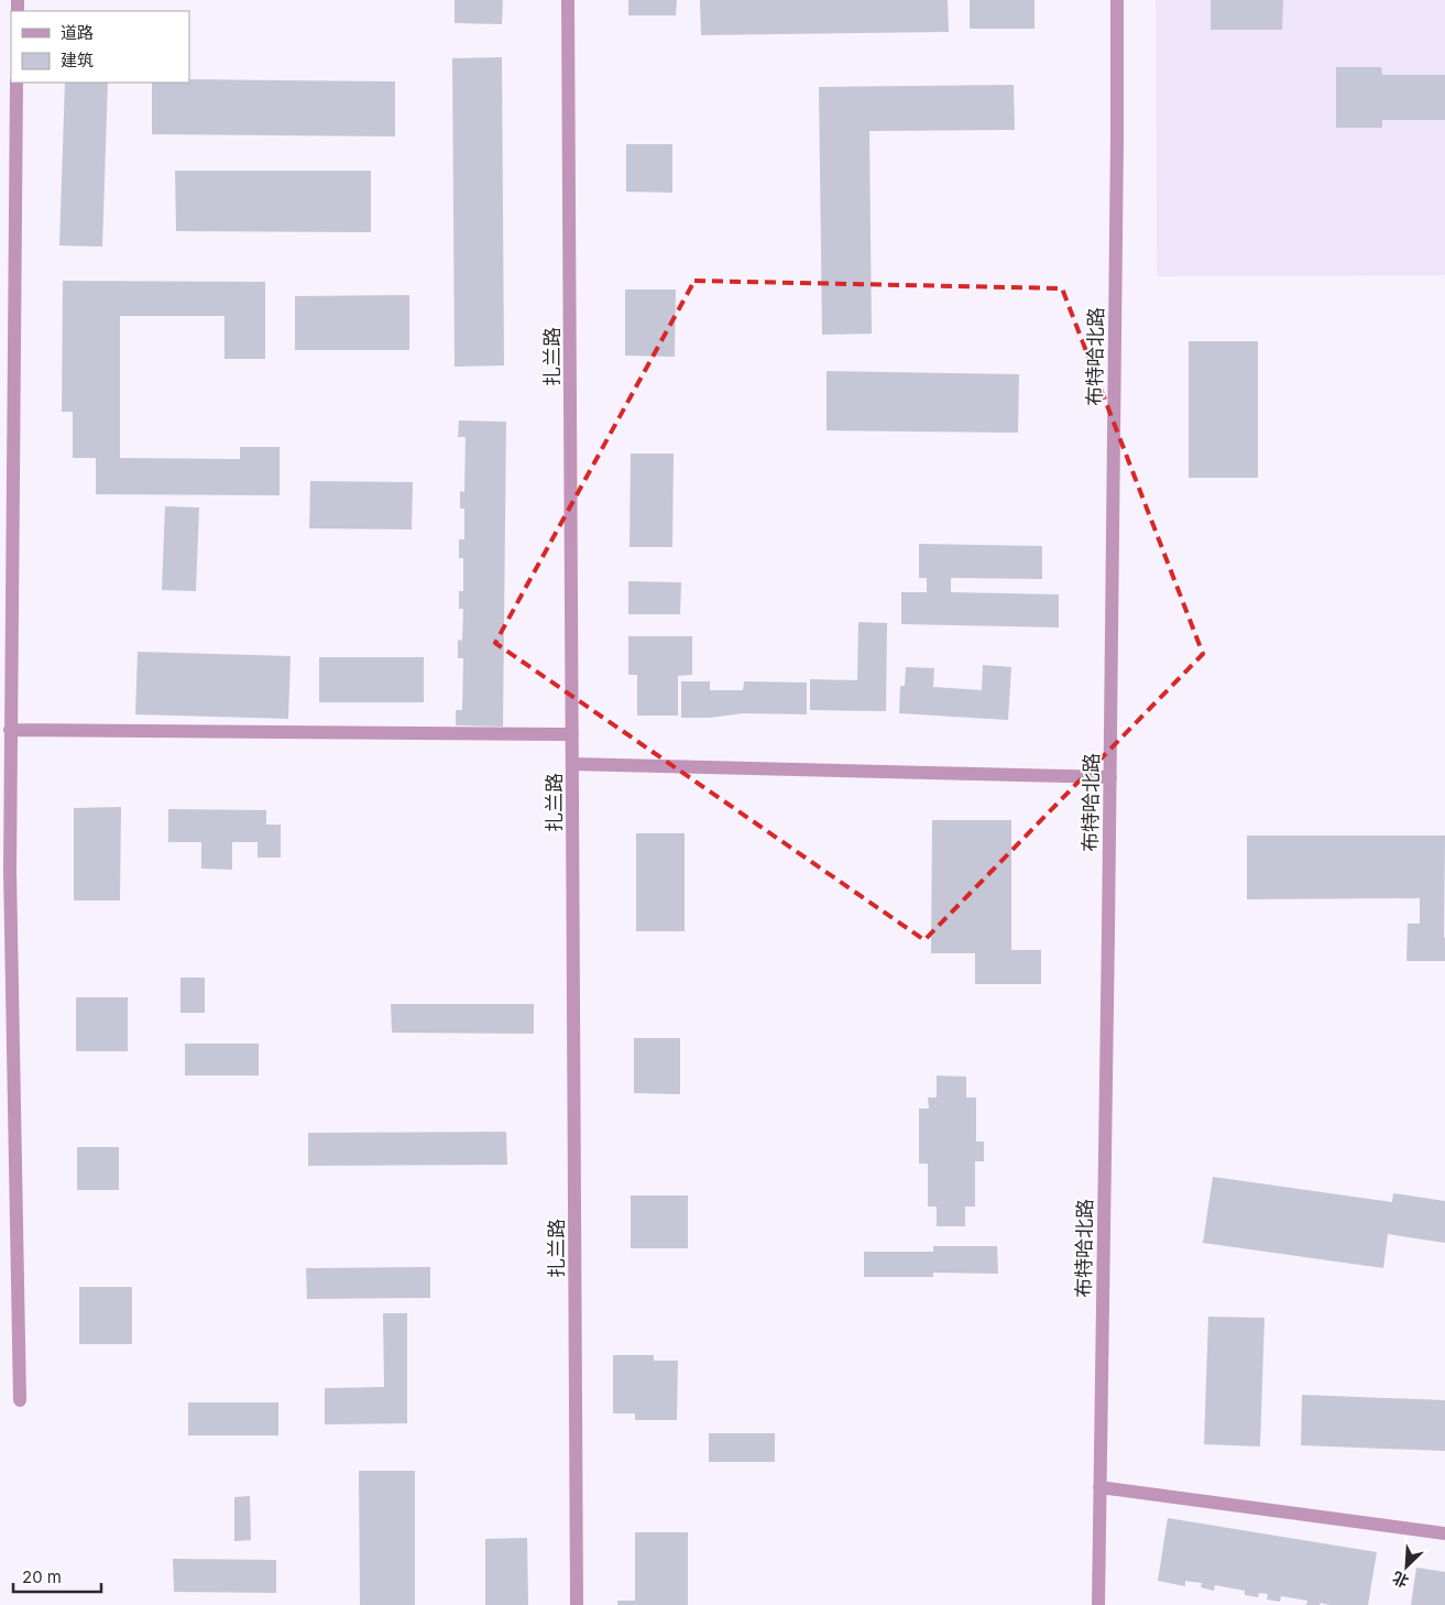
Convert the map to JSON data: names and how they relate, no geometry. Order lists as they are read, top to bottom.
{
  "streets": {
    "street": ["扎兰路", "布特哈北路"]
  },
  "legend": ["道路", "建筑"],
  "scale_bar": "20 m",
  "north": "bottom left"
}
